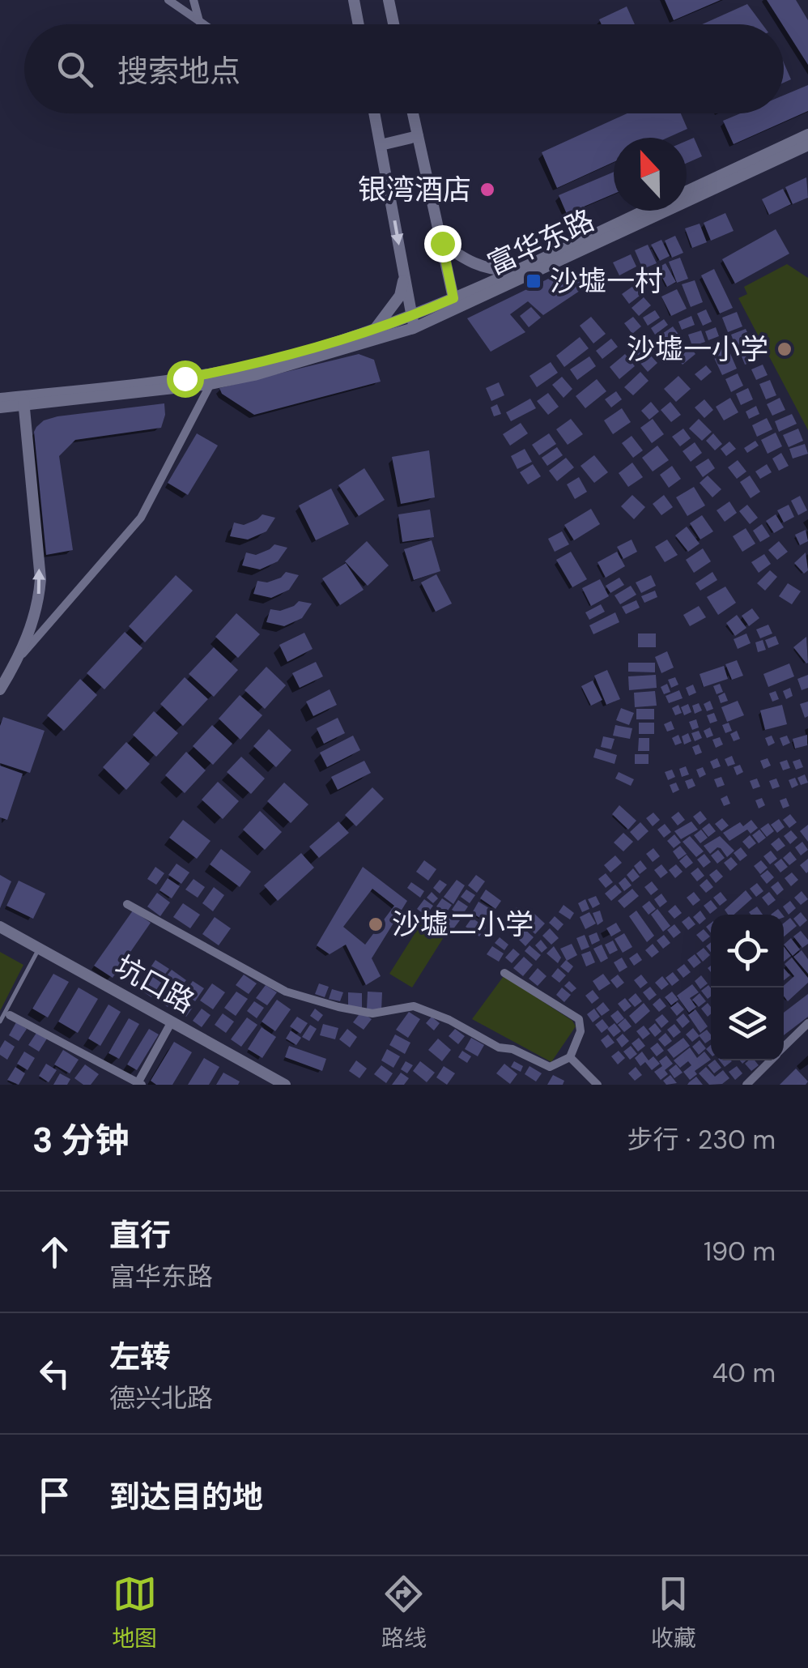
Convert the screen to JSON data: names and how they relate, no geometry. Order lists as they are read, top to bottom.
{
  "streets": {
    "main road": ["富华东路", "坑口路"]
  },
  "places": {
    "other": ["银湾酒店", "沙墟一小学", "沙墟二小学"],
    "transit": ["沙墟一村"]
  },
  "north": "top",
  "page": {
    "search": "搜索地点",
    "heading": ["3 分钟", "步行 · 230 m"],
    "list": [
      ["直行", "富华东路", "190 m"],
      ["左转", "德兴北路", "40 m"],
      "到达目的地"
    ],
    "nav": ["地图", "路线", "收藏"]
  }
}
